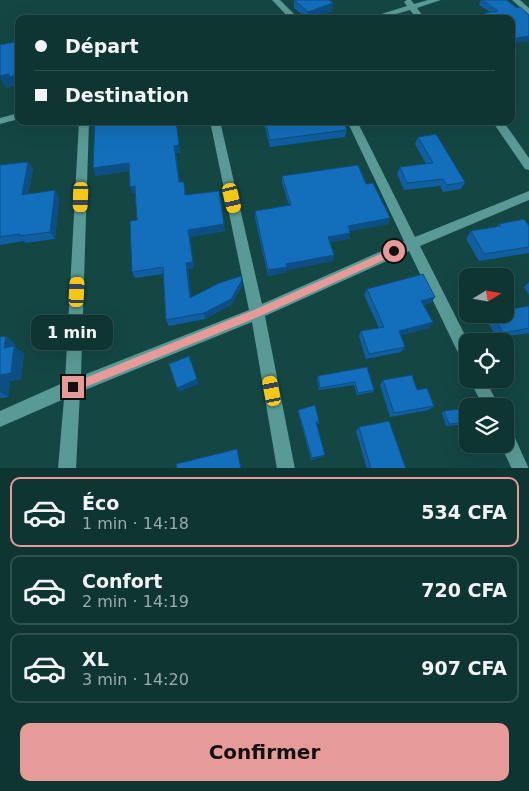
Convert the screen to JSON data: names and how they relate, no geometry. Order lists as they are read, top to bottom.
{
  "north": "right",
  "page": {
    "banner": ["Départ", "Destination"],
    "bubble": "1 min",
    "list": [
      {
        "name": "Éco",
        "note": "1 min · 14:18",
        "value": "534 CFA"
      },
      {
        "name": "Confort",
        "note": "2 min · 14:19",
        "value": "720 CFA"
      },
      {
        "name": "XL",
        "note": "3 min · 14:20",
        "value": "907 CFA"
      }
    ],
    "buttons": "Confirmer"
  }
}
